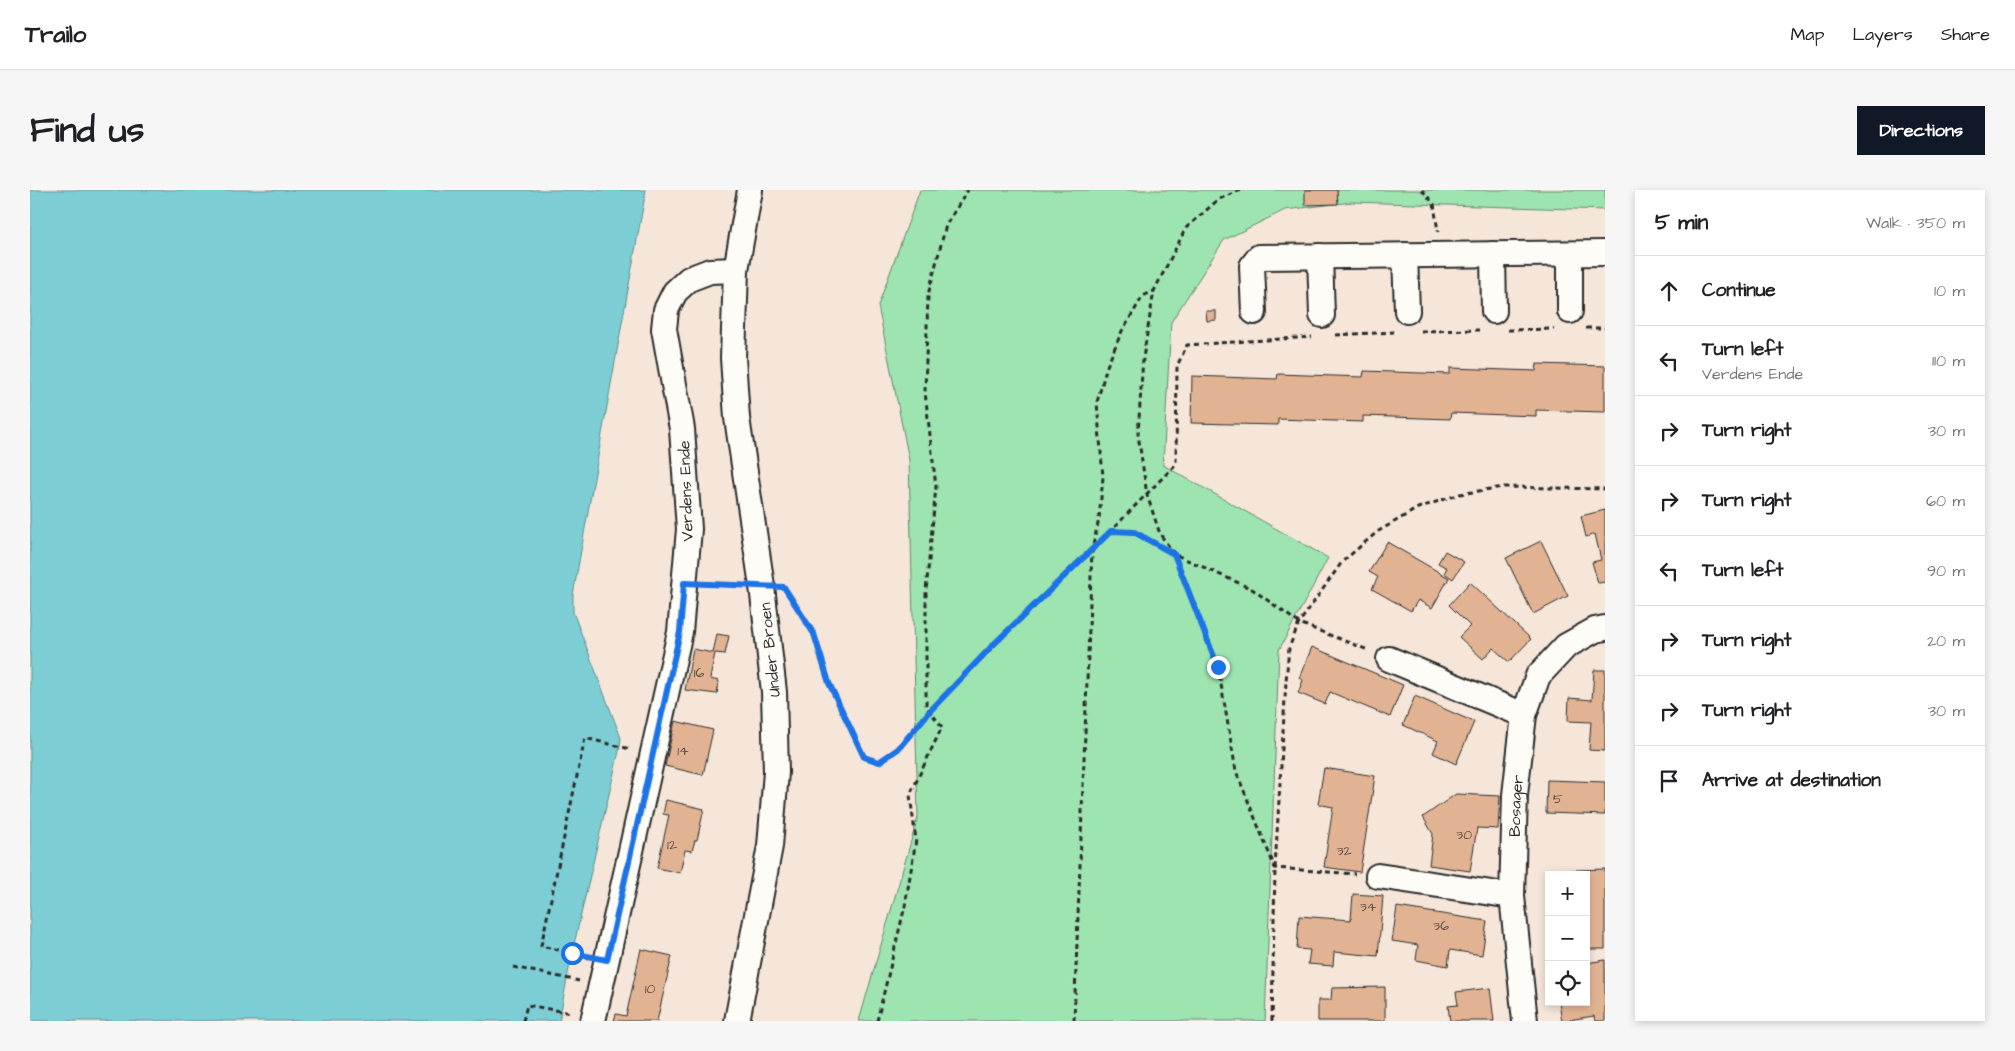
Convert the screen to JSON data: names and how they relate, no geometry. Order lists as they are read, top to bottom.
{
  "streets": {
    "street": ["Verdens Ende", "Under Broen", "Bosager"]
  },
  "crossings": [
    ["Verdens Ende", "Under Broen"]
  ],
  "house_numbers": [
    "16",
    "14",
    "5",
    "30",
    "12",
    "32",
    "34",
    "36",
    "10"
  ],
  "page": {
    "header": "Trailo",
    "nav": ["Map", "Layers", "Share"],
    "title": "Find us",
    "buttons": "Directions",
    "heading": ["5 min", "Walk · 350 m"],
    "list": [
      ["Continue", "10 m"],
      ["Turn left", "Verdens Ende", "110 m"],
      ["Turn right", "30 m"],
      ["Turn right", "60 m"],
      ["Turn left", "90 m"],
      ["Turn right", "20 m"],
      ["Turn right", "30 m"],
      "Arrive at destination"
    ],
    "map_buttons": ["+", "−"]
  }
}
